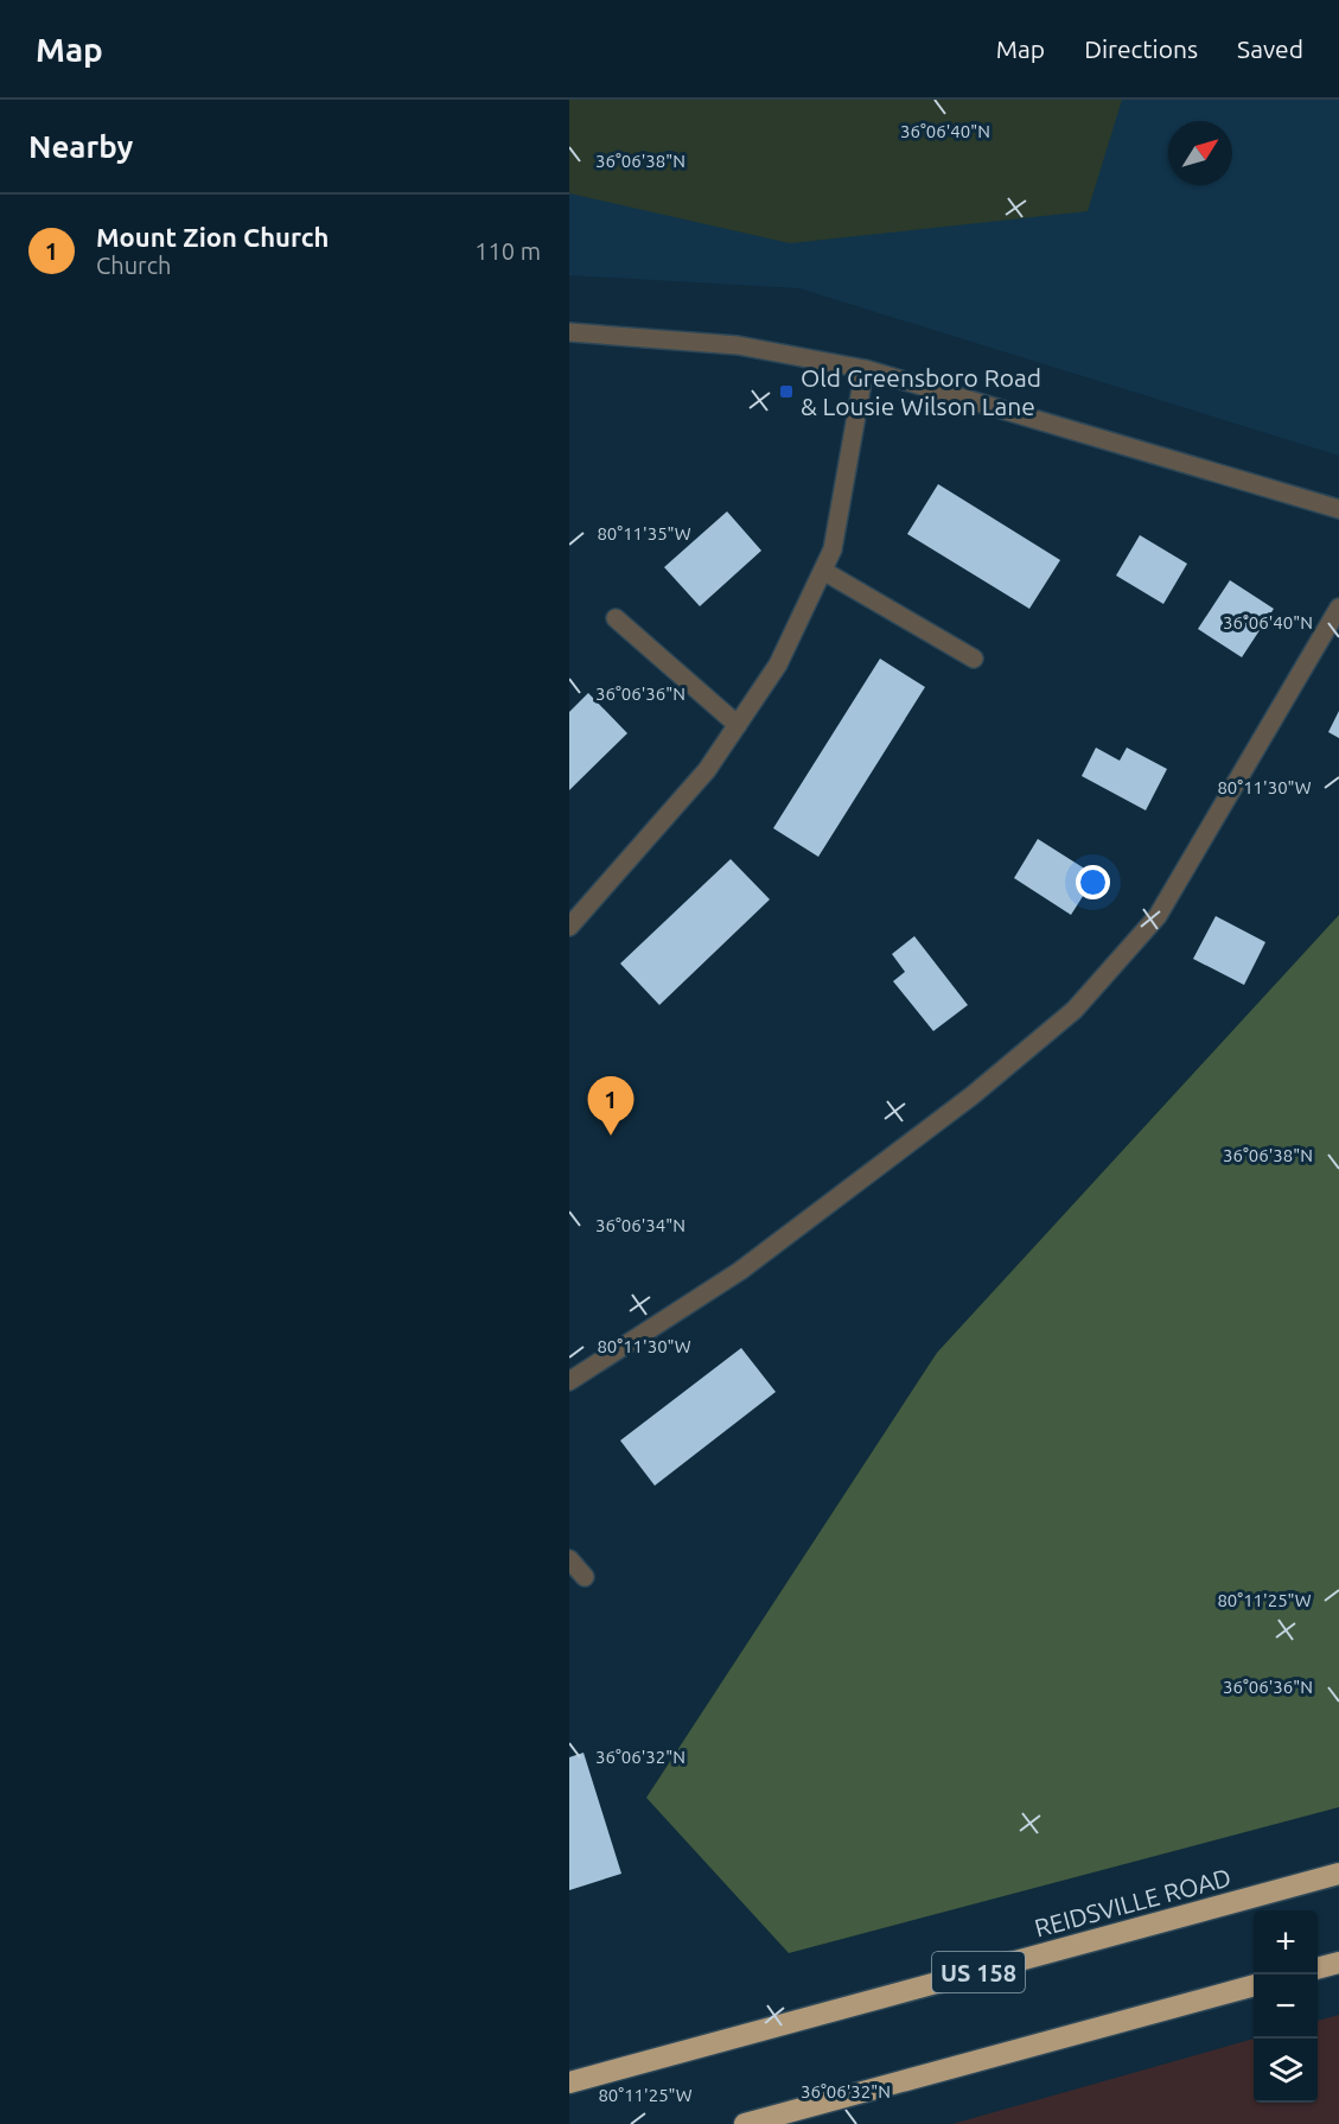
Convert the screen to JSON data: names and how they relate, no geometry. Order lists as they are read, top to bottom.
{
  "streets": {
    "highway": ["REIDSVILLE ROAD", "US 158"]
  },
  "places": {
    "transit": ["Old Greensboro Road & Lousie Wilson Lane"]
  },
  "north": "top right",
  "page": {
    "header": "Map",
    "nav": ["Map", "Directions", "Saved"],
    "heading": "Nearby",
    "list": [
      {
        "mark": "1",
        "name": "Mount Zion Church",
        "note": "Church",
        "value": "110 m"
      }
    ],
    "pins": "1",
    "map_buttons": ["+", "−"]
  },
  "coordinates": [
    "36°06'40\"N",
    "36°06'38\"N",
    "80°11'35\"W",
    "36°06'36\"N",
    "80°11'30\"W",
    "36°06'34\"N",
    "80°11'25\"W",
    "36°06'32\"N"
  ]
}
